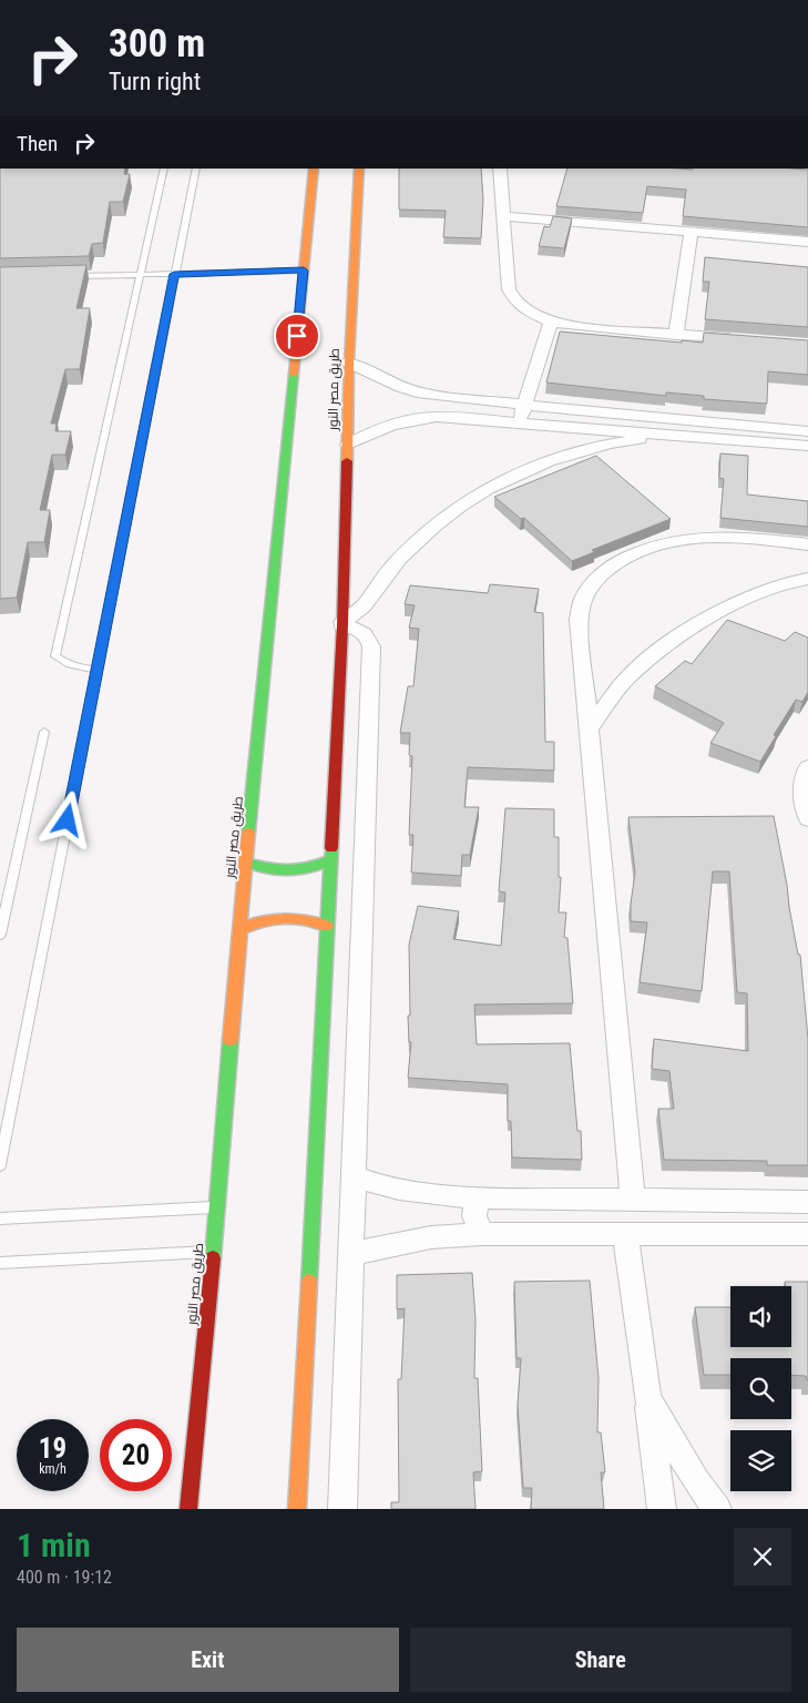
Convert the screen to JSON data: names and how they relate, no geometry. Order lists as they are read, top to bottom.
{
  "streets": {
    "street": ["طريق مصر النور"]
  },
  "page": {
    "turn": ["300 m", "Turn right"],
    "then": "Then",
    "speed": "19 km/h",
    "limit": "20",
    "heading": ["1 min", "400 m · 19:12"],
    "buttons": ["Exit", "Share"]
  }
}
